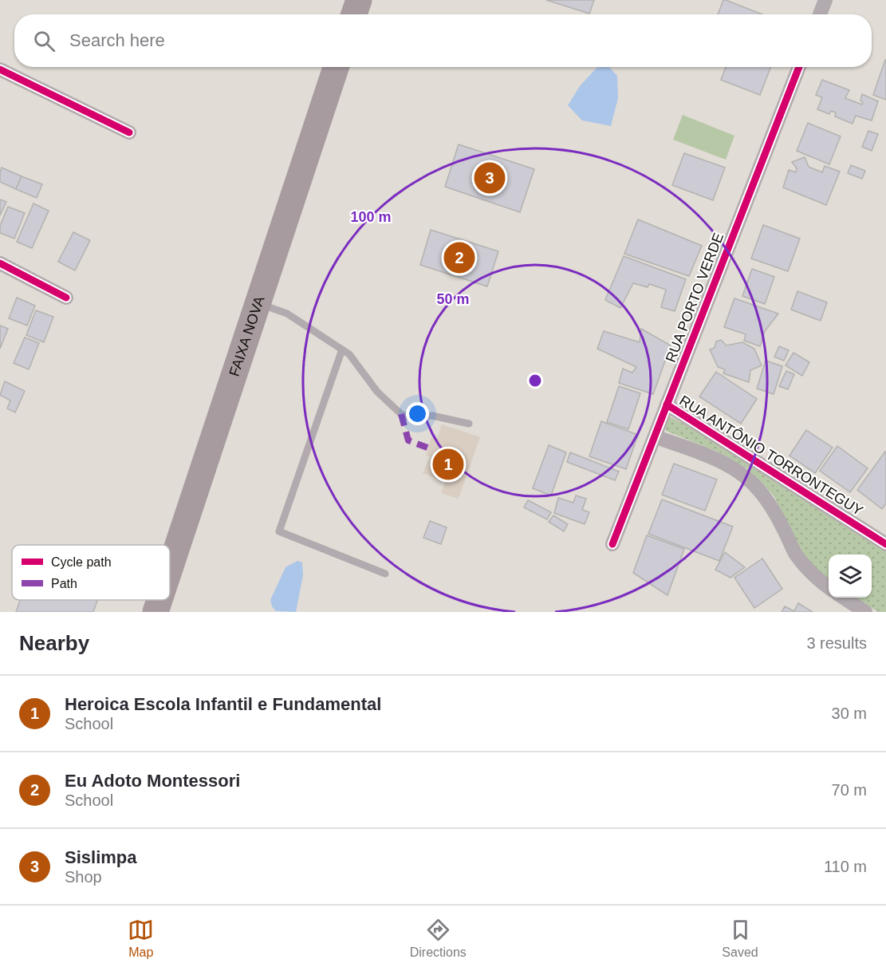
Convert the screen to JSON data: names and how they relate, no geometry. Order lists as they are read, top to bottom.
{
  "streets": {
    "highway": ["FAIXA NOVA"],
    "street": ["RUA PORTO VERDE", "RUA ANTÔNIO TORRONTEGUY"]
  },
  "crossings": [
    ["RUA PORTO VERDE", "RUA ANTÔNIO TORRONTEGUY"]
  ],
  "legend": ["Cycle path", "Path"],
  "page": {
    "search": "Search here",
    "pins": ["3", "2", "1"],
    "heading": ["Nearby", "3 results"],
    "list": [
      {
        "mark": "1",
        "name": "Heroica Escola Infantil e Fundamental",
        "note": "School",
        "value": "30 m"
      },
      {
        "mark": "2",
        "name": "Eu Adoto Montessori",
        "note": "School",
        "value": "70 m"
      },
      {
        "mark": "3",
        "name": "Sislimpa",
        "note": "Shop",
        "value": "110 m"
      }
    ],
    "nav": ["Map", "Directions", "Saved"]
  },
  "rings": ["100 m", "50 m"]
}
